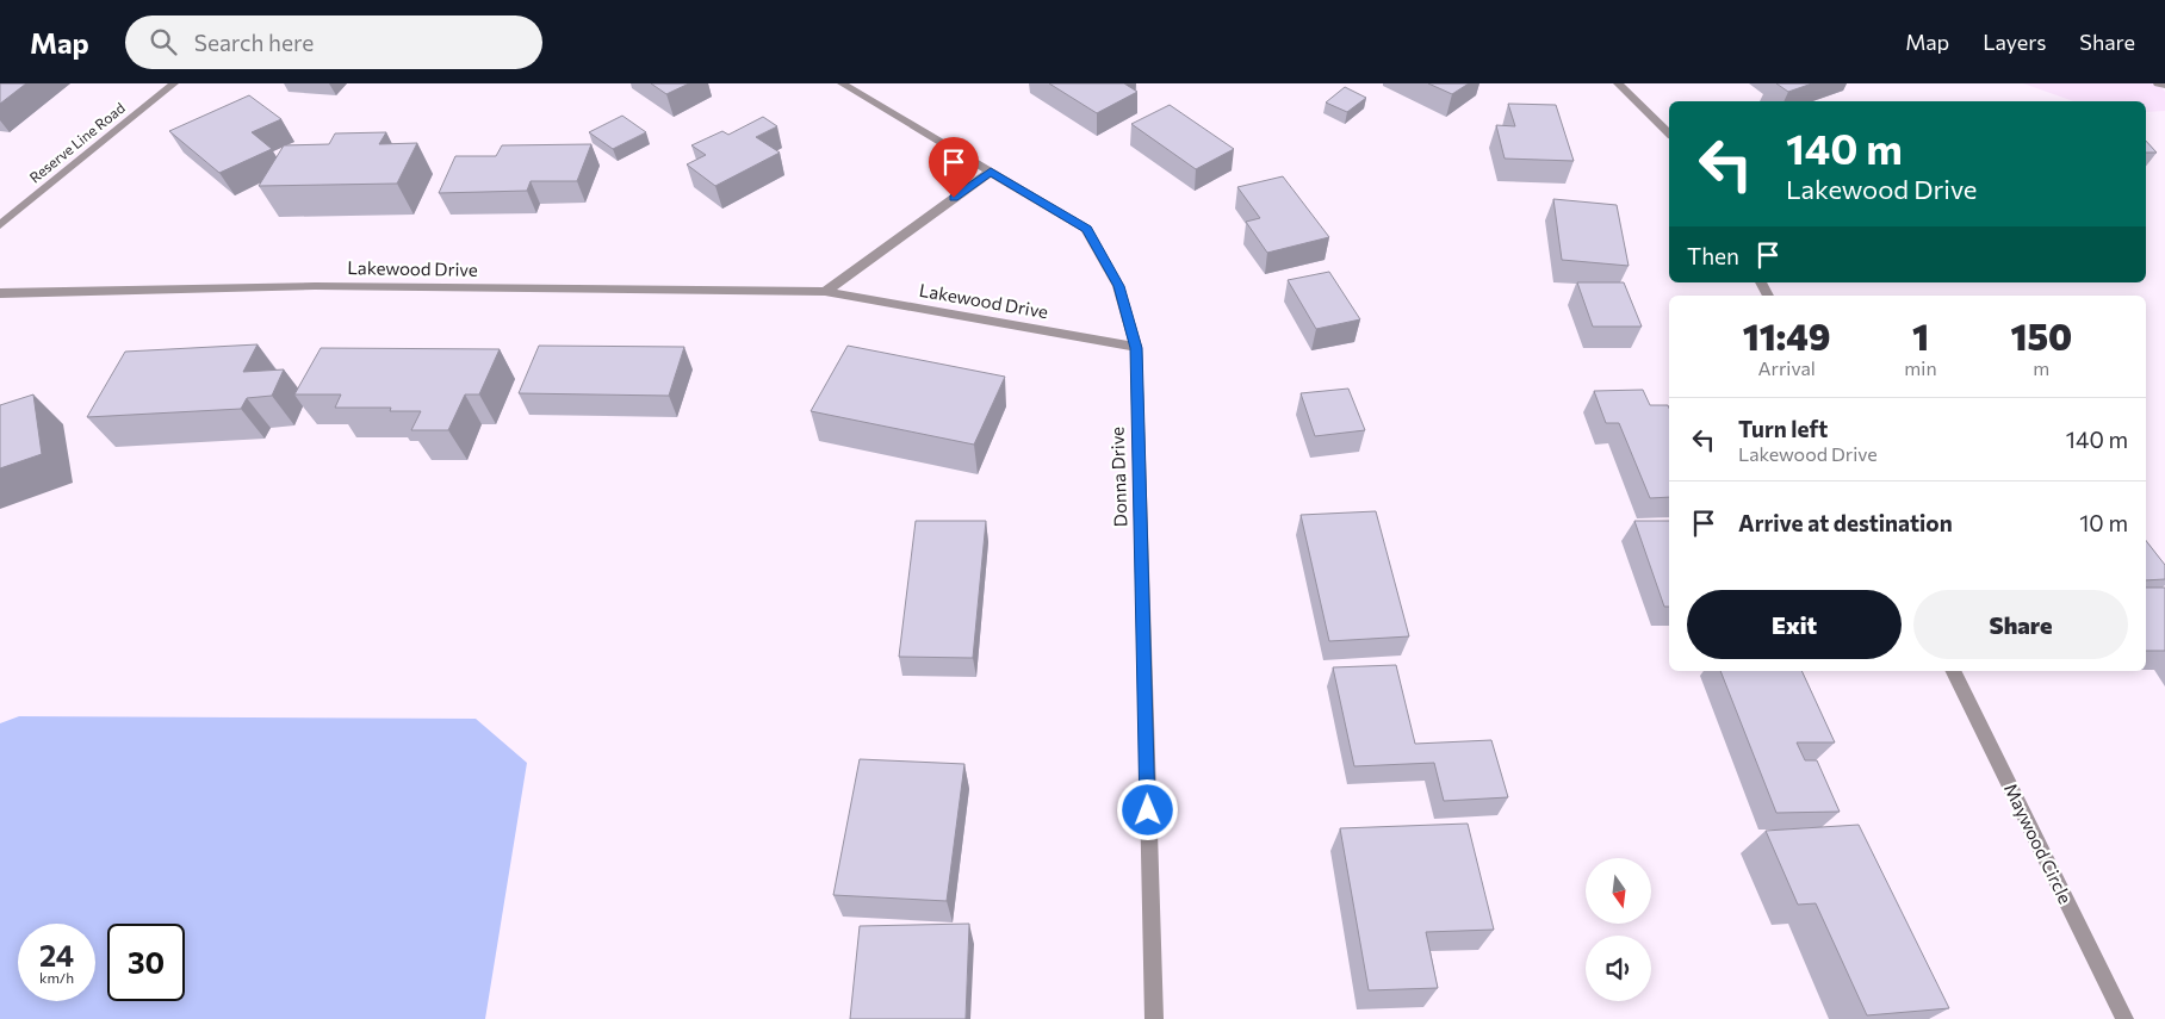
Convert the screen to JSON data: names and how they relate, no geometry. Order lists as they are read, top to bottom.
{
  "streets": {
    "street": [
      "Reserve Line Road",
      "Lakewood Drive",
      "Donna Drive",
      "Maywood Circle"
    ]
  },
  "crossings": [
    ["Lakewood Drive", "Donna Drive"]
  ],
  "north": "bottom",
  "page": {
    "header": "Map",
    "search": "Search here",
    "nav": ["Map", "Layers", "Share"],
    "turn": ["140 m", "Lakewood Drive"],
    "then": "Then",
    "eta": [
      "11:49",
      "Arrival",
      "1",
      "min",
      "150",
      "m"
    ],
    "list": [
      {
        "name": "Turn left",
        "note": "Lakewood Drive",
        "value": "140 m"
      },
      {
        "name": "Arrive at destination",
        "value": "10 m"
      }
    ],
    "buttons": ["Exit", "Share"],
    "speed": "24 km/h",
    "limit": "30"
  }
}
